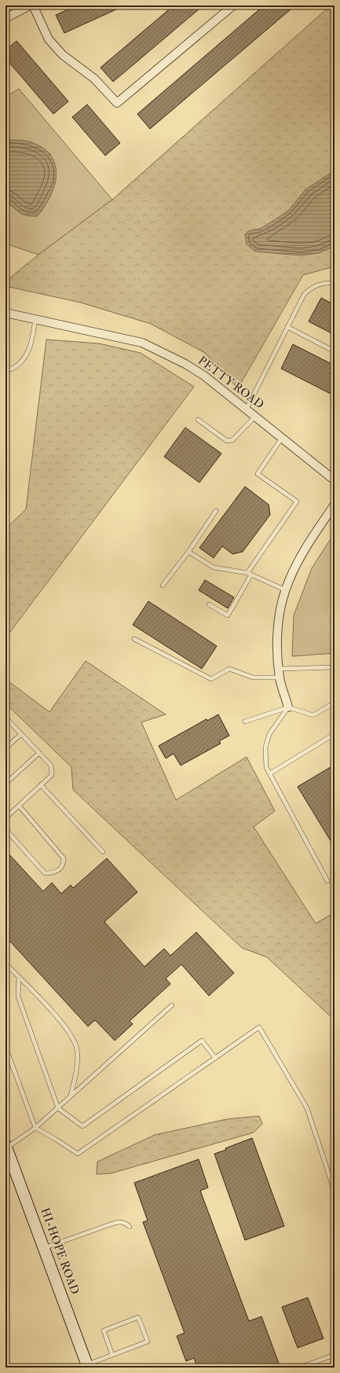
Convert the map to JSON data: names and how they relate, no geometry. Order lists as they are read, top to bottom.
{
  "streets": {
    "street": ["PETTY ROAD", "HI-HOPE ROAD"]
  }
}
